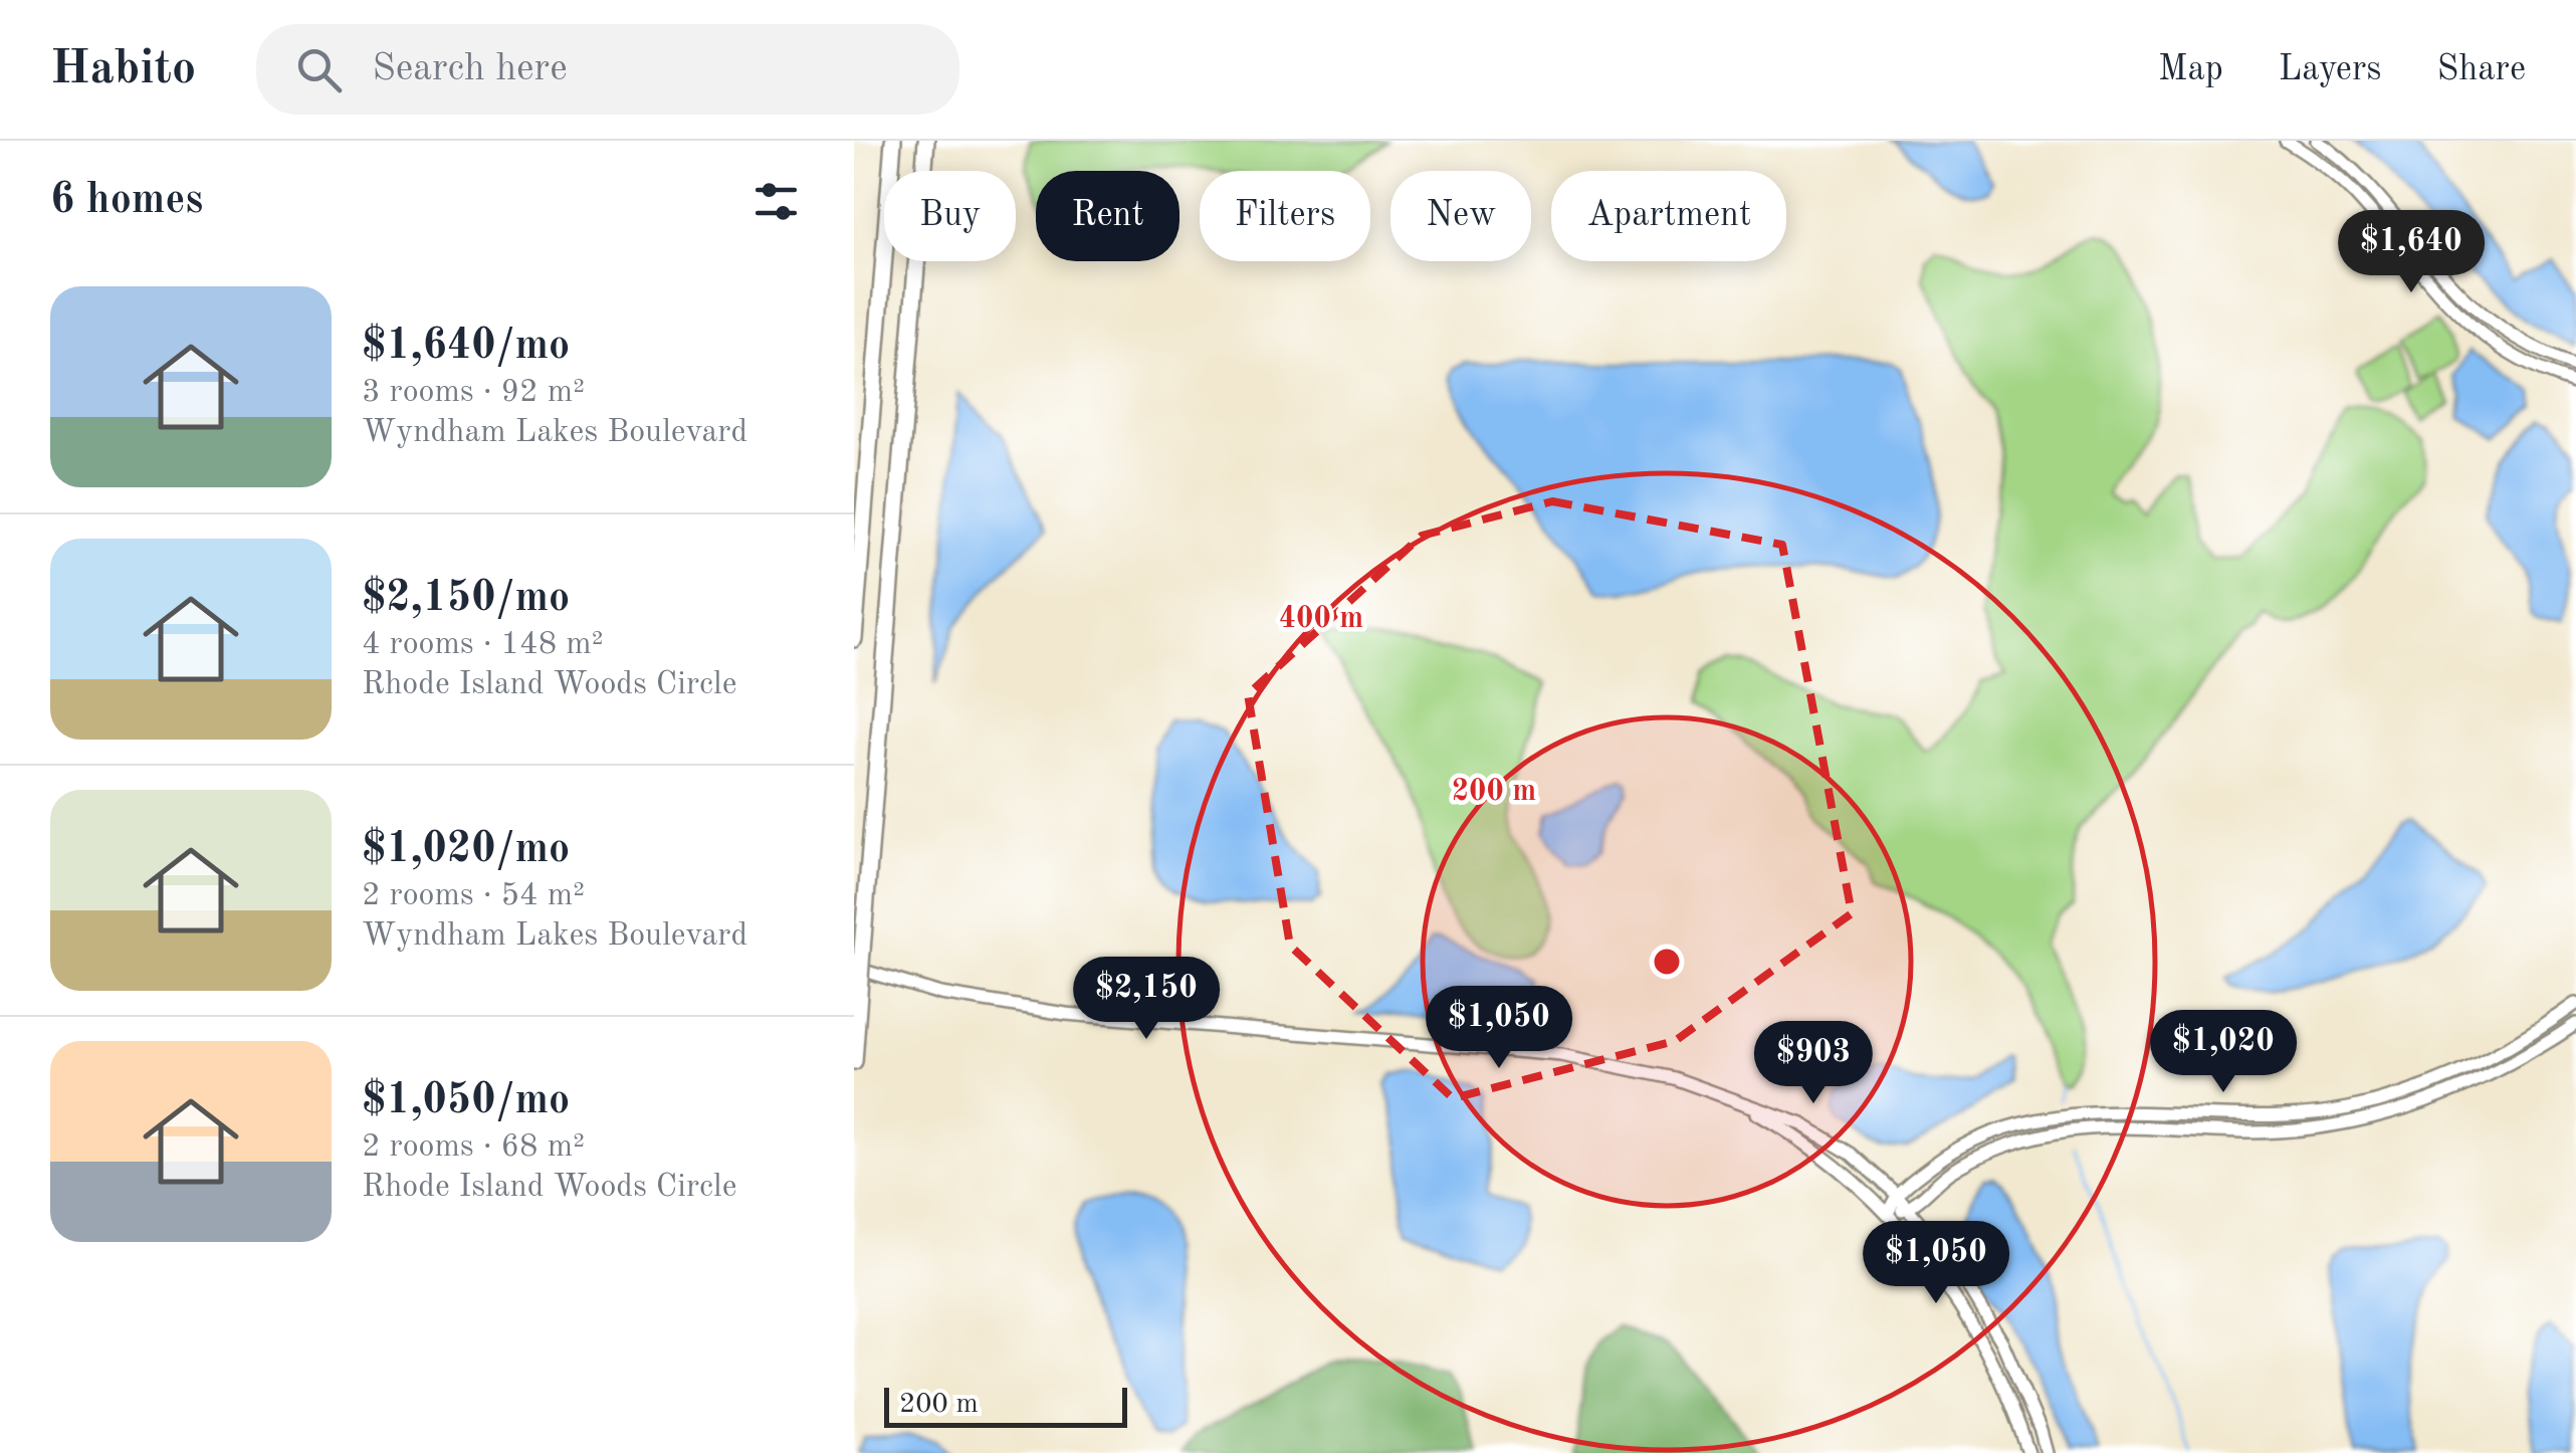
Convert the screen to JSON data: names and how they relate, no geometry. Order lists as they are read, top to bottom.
{
  "scale_bar": "200 m",
  "page": {
    "header": "Habito",
    "search": "Search here",
    "nav": ["Map", "Layers", "Share"],
    "heading": "6 homes",
    "chip": [
      "Buy",
      "Rent",
      "Filters",
      "New",
      "Apartment"
    ],
    "price": [
      "$1,640",
      "$2,150",
      "$1,050",
      "$1,020",
      "$903",
      "$1,050"
    ],
    "list": [
      {
        "name": "$1,640/mo",
        "note": "3 rooms · 92 m² · Wyndham Lakes Boulevard"
      },
      {
        "name": "$2,150/mo",
        "note": "4 rooms · 148 m² · Rhode Island Woods Circle"
      },
      {
        "name": "$1,020/mo",
        "note": "2 rooms · 54 m² · Wyndham Lakes Boulevard"
      },
      {
        "name": "$1,050/mo",
        "note": "2 rooms · 68 m² · Rhode Island Woods Circle"
      }
    ],
    "scale": "200 m"
  },
  "rings": ["400 m", "200 m"]
}
